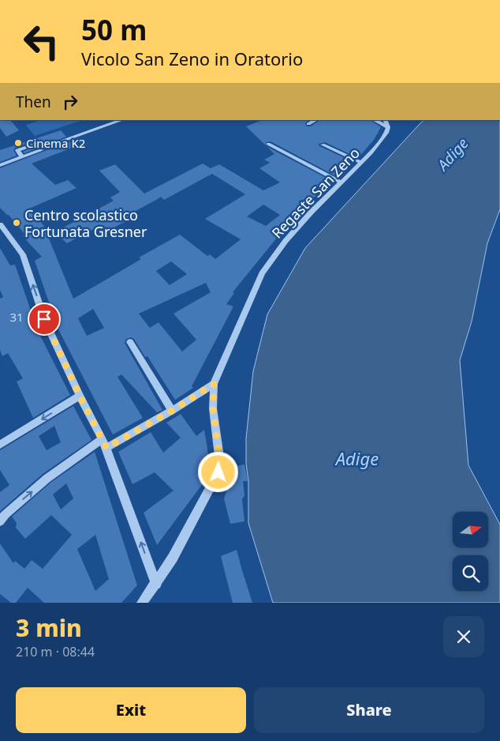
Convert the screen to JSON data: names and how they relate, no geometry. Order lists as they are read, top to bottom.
{
  "streets": {
    "street": ["Regaste San Zeno"]
  },
  "water": ["Adige"],
  "places": ["Cinema K2", "Centro scolastico Fortunata Gresner"],
  "house_numbers": ["31"],
  "north": "right",
  "page": {
    "turn": ["50 m", "Vicolo San Zeno in Oratorio"],
    "then": "Then",
    "heading": ["3 min", "210 m · 08:44"],
    "buttons": ["Exit", "Share"]
  }
}
